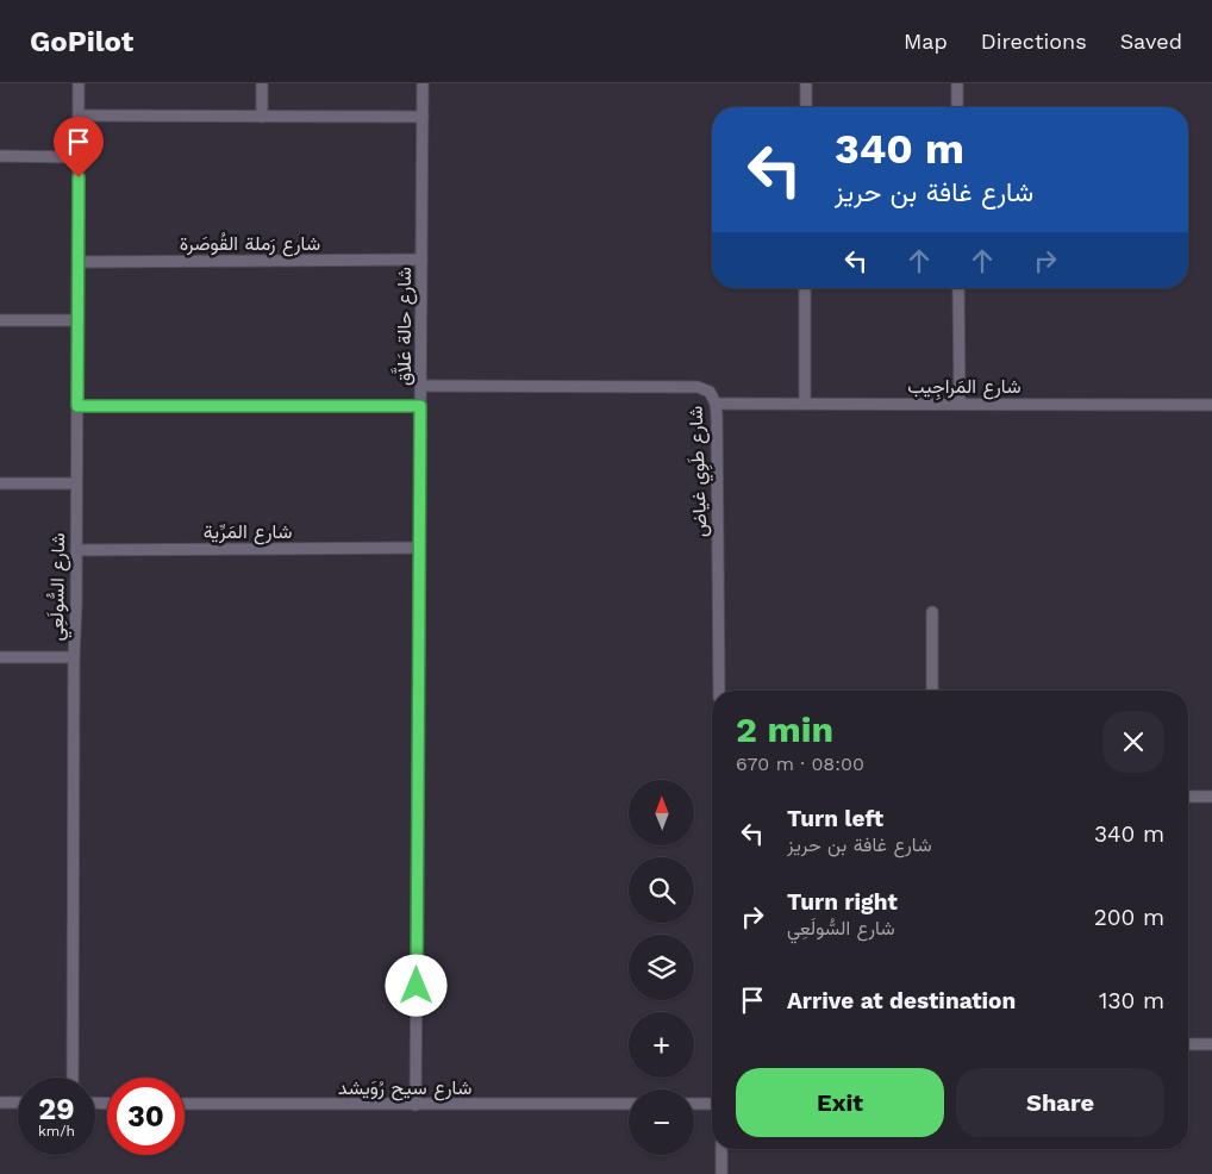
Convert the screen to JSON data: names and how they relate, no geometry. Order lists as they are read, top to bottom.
{
  "streets": {
    "street": [
      "شارع رَملة القُوصَرة",
      "شارع حالة عَلاَّق",
      "شارع المَراجِيب",
      "شارع طَوِي غياض",
      "شارع المَرِّية",
      "شارع السُّولَعِي",
      "شارع سيح رُوَيشد"
    ]
  },
  "crossings": [
    ["شارع رَملة القُوصَرة", "شارع حالة عَلاَّق"],
    ["شارع رَملة القُوصَرة", "شارع السُّولَعِي"],
    ["شارع حالة عَلاَّق", "شارع طَوِي غياض"],
    ["شارع حالة عَلاَّق", "شارع المَرِّية"],
    ["شارع حالة عَلاَّق", "شارع سيح رُوَيشد"],
    ["شارع المَراجِيب", "شارع طَوِي غياض"],
    ["شارع المَرِّية", "شارع السُّولَعِي"]
  ],
  "north": "top",
  "page": {
    "header": "GoPilot",
    "nav": ["Map", "Directions", "Saved"],
    "turn": ["340 m", "شارع غافة بن حريز"],
    "heading": ["2 min", "670 m · 08:00"],
    "map_buttons": ["+", "−"],
    "list": [
      {
        "name": "Turn left",
        "note": "شارع غافة بن حريز",
        "value": "340 m"
      },
      {
        "name": "Turn right",
        "note": "شارع السُّولَعِي",
        "value": "200 m"
      },
      {
        "name": "Arrive at destination",
        "value": "130 m"
      }
    ],
    "buttons": ["Exit", "Share"],
    "speed": "29 km/h",
    "limit": "30"
  }
}
